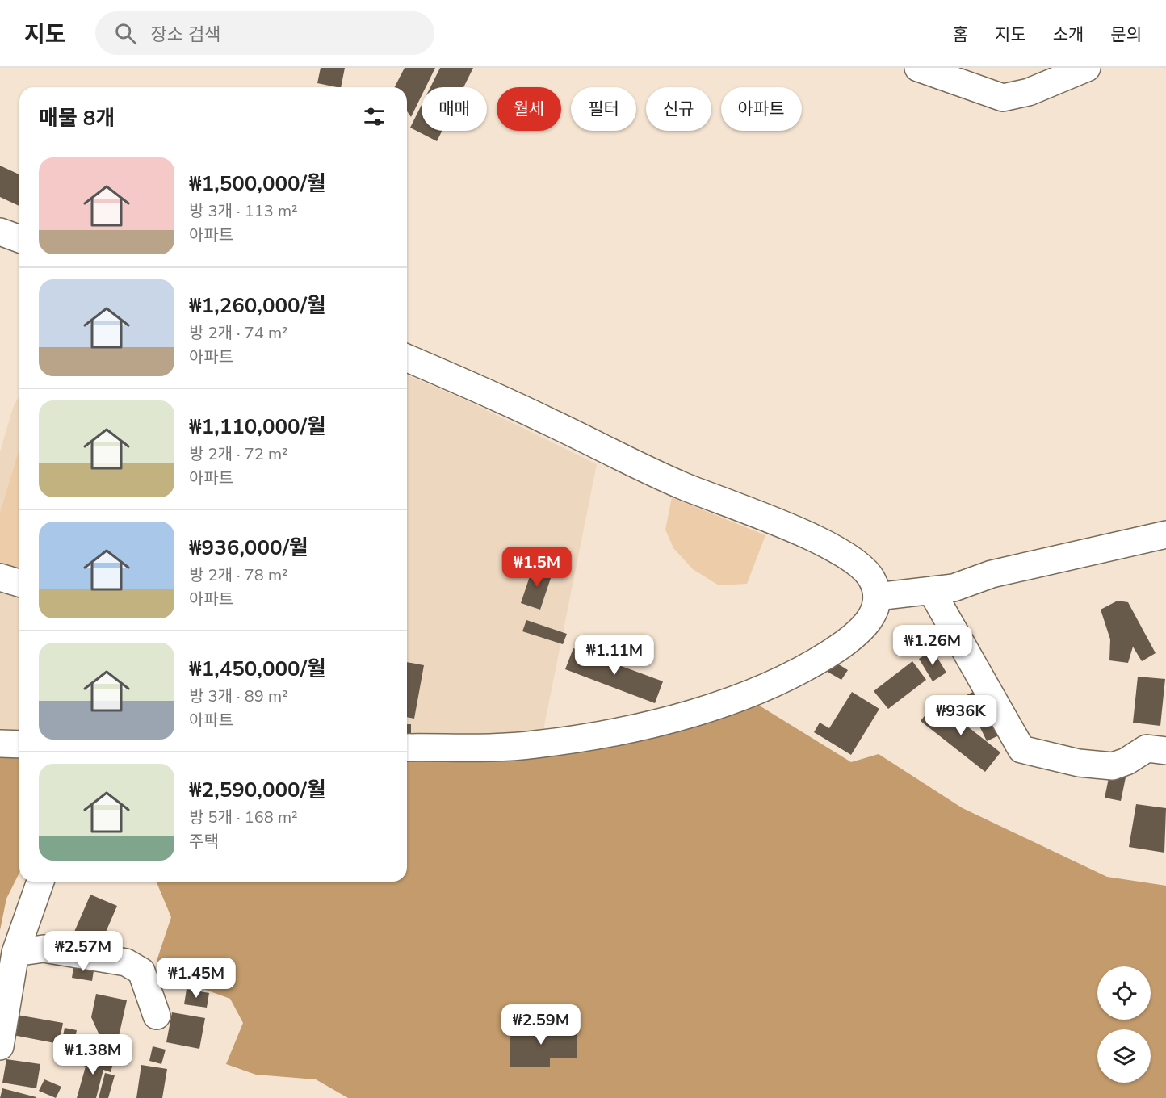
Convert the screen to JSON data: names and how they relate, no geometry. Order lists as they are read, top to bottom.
{
  "page": {
    "header": "지도",
    "search": "장소 검색",
    "nav": [
      "홈",
      "지도",
      "소개",
      "문의"
    ],
    "chip": [
      "매매",
      "월세",
      "필터",
      "신규",
      "아파트"
    ],
    "heading": "매물 8개",
    "list": [
      {
        "name": "₩1,500,000/월",
        "note": "방 3개 · 113 m² · 아파트"
      },
      {
        "name": "₩1,260,000/월",
        "note": "방 2개 · 74 m² · 아파트"
      },
      {
        "name": "₩1,110,000/월",
        "note": "방 2개 · 72 m² · 아파트"
      },
      {
        "name": "₩936,000/월",
        "note": "방 2개 · 78 m² · 아파트"
      },
      {
        "name": "₩1,450,000/월",
        "note": "방 3개 · 89 m² · 아파트"
      },
      {
        "name": "₩2,590,000/월",
        "note": "방 5개 · 168 m² · 주택"
      }
    ],
    "price": [
      "₩1.5M",
      "₩1.26M",
      "₩1.11M",
      "₩936K",
      "₩2.57M",
      "₩1.45M",
      "₩2.59M",
      "₩1.38M"
    ]
  }
}
